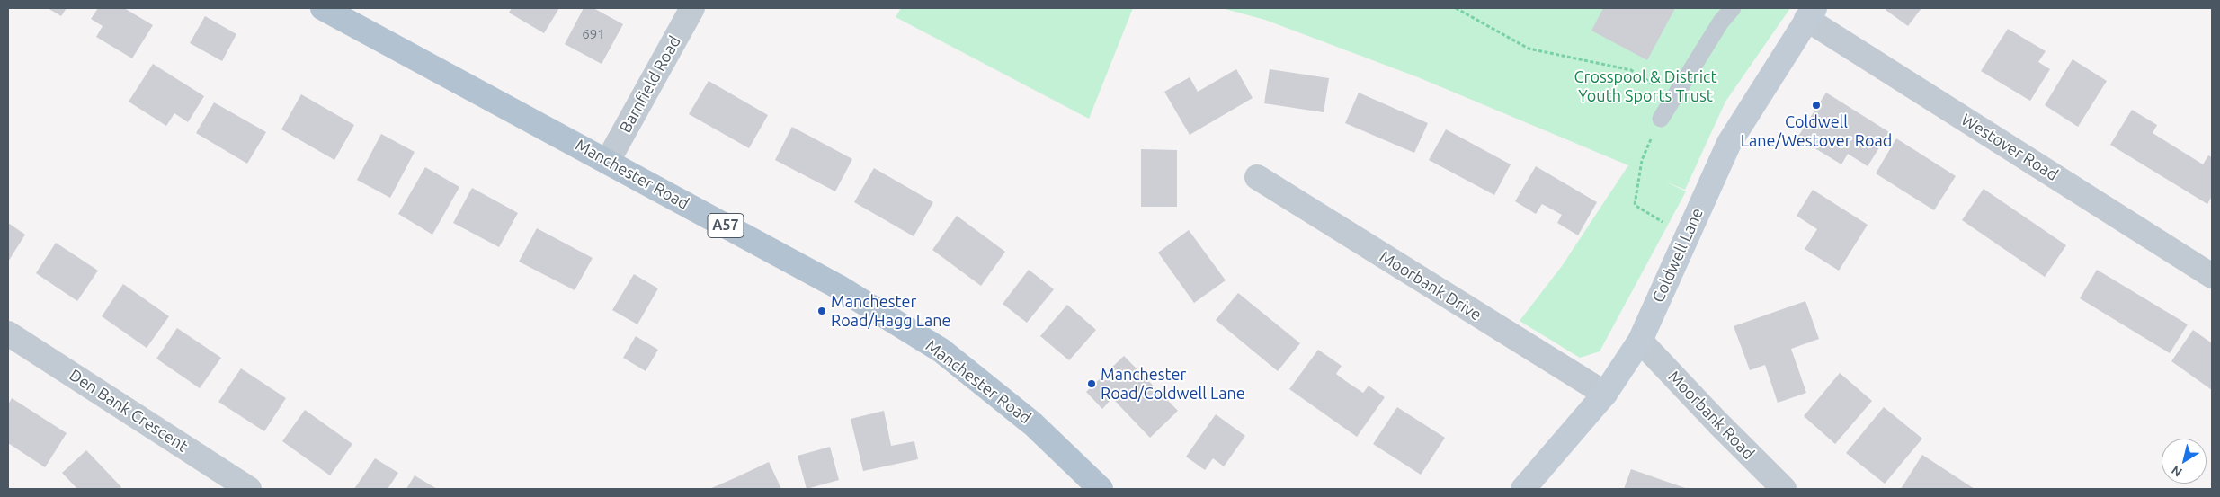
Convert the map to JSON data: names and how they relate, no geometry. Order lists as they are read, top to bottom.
{
  "streets": {
    "main road": ["Manchester Road", "A57"],
    "street": [
      "Barnfield Road",
      "Westover Road",
      "Coldwell Lane",
      "Moorbank Drive",
      "Den Bank Crescent",
      "Moorbank Road"
    ]
  },
  "crossings": [
    ["Barnfield Road", "Manchester Road"],
    ["Westover Road", "Coldwell Lane"],
    ["Coldwell Lane", "Moorbank Drive"],
    ["Coldwell Lane", "Moorbank Road"]
  ],
  "parks": ["Crosspool & District Youth Sports Trust"],
  "places": ["Coldwell Lane/Westover Road", "Manchester Road/Hagg Lane", "Manchester Road/Coldwell Lane"],
  "house_numbers": ["691"],
  "north": "bottom left"
}
